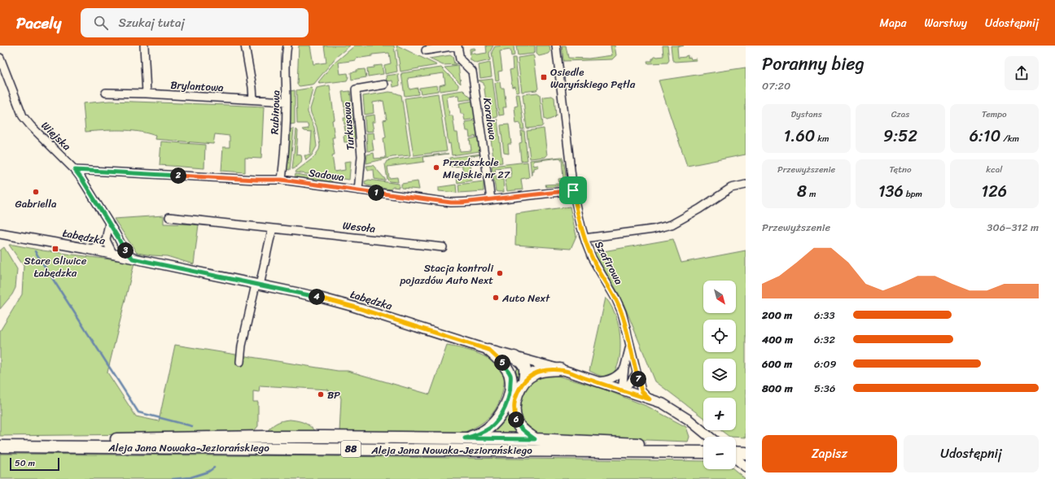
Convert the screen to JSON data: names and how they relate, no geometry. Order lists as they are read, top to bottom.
{
  "streets": {
    "main road": ["Aleja Jana Nowaka-Jeziorańskiego", "88"],
    "street": [
      "Brylantowa",
      "Rubinowa",
      "Koralowa",
      "Turkusowa",
      "Wiejska",
      "Sadowa",
      "Wesoła",
      "Łabędzka",
      "Szafirowa"
    ]
  },
  "crossings": [
    ["Brylantowa", "Rubinowa"],
    ["Rubinowa", "Sadowa"],
    ["Koralowa", "Sadowa"],
    ["Turkusowa", "Sadowa"],
    ["Wiejska", "Sadowa"],
    ["Wiejska", "Łabędzka"],
    ["Sadowa", "Szafirowa"],
    ["Łabędzka", "Szafirowa"]
  ],
  "places": {
    "transit": ["Osiedle Waryńskiego Pętla", "Stare Gliwice Łabędzka"],
    "other": [
      "Przedszkole Miejskie nr 27",
      "Gabriella",
      "Stacja kontroli pojazdów Auto Next",
      "Auto Next",
      "BP"
    ]
  },
  "scale_bar": "50 m",
  "north": "bottom right",
  "page": {
    "header": "Pacely",
    "search": "Szukaj tutaj",
    "nav": ["Mapa", "Warstwy", "Udostępnij"],
    "heading": ["Poranny bieg", "07:20"],
    "stats": [
      ["Dystans", "1.60 km"],
      ["Czas", "9:52"],
      ["Tempo", "6:10 /km"],
      ["Przewyższenie", "8 m"],
      ["Tętno", "136 bpm"],
      ["kcal", "126"]
    ],
    "pins": [
      "2",
      "1",
      "3",
      "4",
      "5",
      "7",
      "6"
    ],
    "chart": ["Przewyższenie", "306–312 m"],
    "map_buttons": ["+", "−"],
    "list": [
      {
        "name": "200 m",
        "note": "6:33"
      },
      {
        "name": "400 m",
        "note": "6:32"
      },
      {
        "name": "600 m",
        "note": "6:09"
      },
      {
        "name": "800 m",
        "note": "5:36"
      }
    ],
    "buttons": ["Zapisz", "Udostępnij"],
    "scale": "50 m"
  }
}
